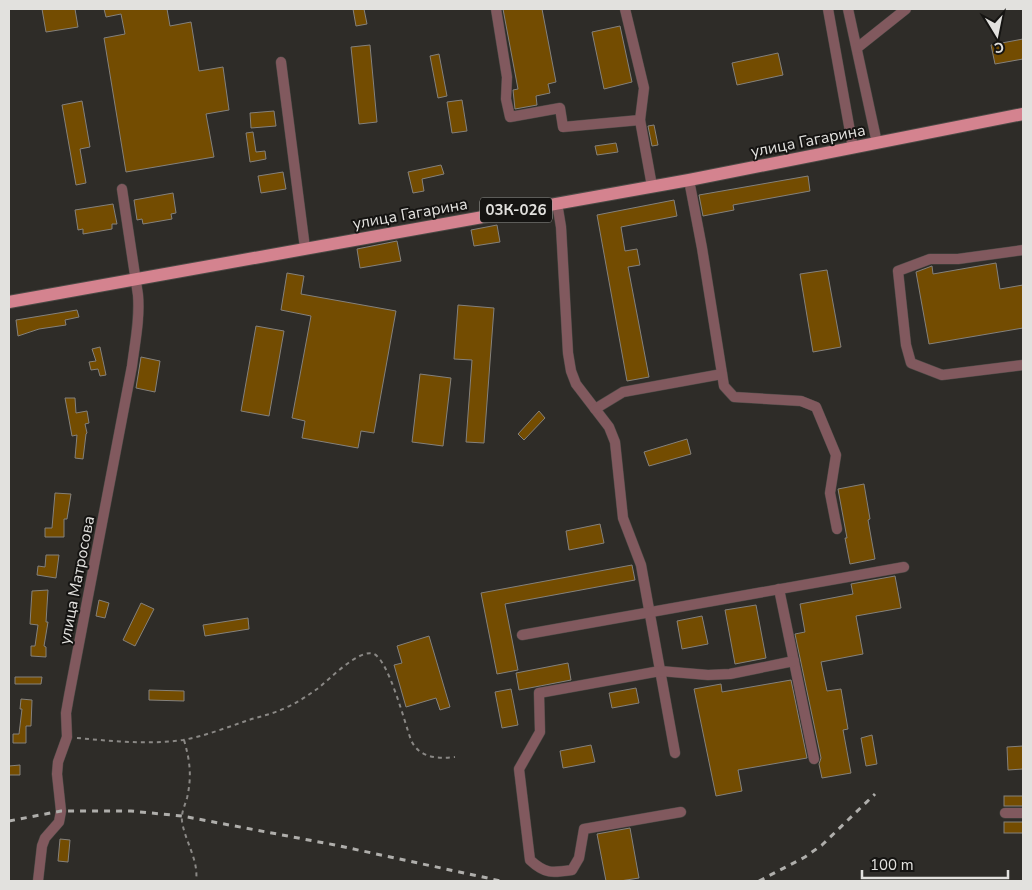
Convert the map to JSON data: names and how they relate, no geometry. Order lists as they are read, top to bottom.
{
  "streets": {
    "main road": ["улица Гагарина", "03К-026"],
    "street": ["улица Матросова"]
  },
  "crossings": [
    ["улица Гагарина", "улица Матросова"]
  ],
  "scale_bar": "100 m",
  "north": "bottom"
}
